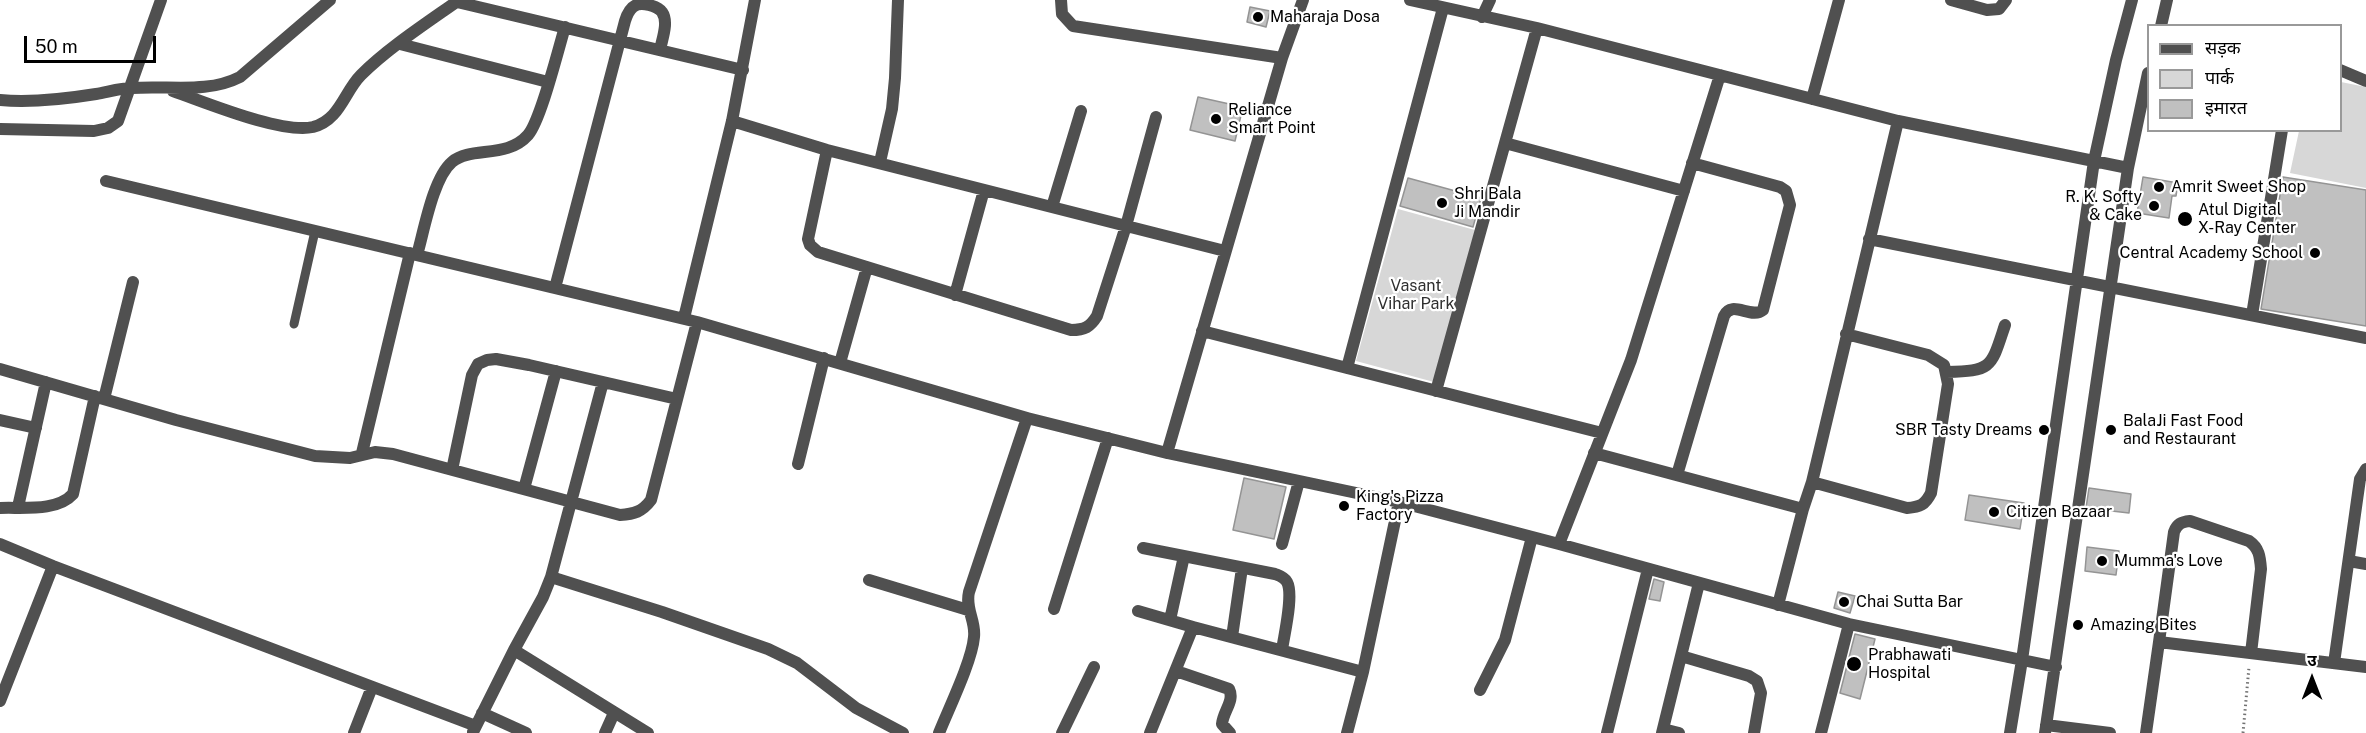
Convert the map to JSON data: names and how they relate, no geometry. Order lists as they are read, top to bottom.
{
  "parks": ["Vasant Vihar Park"],
  "places": [
    "Maharaja Dosa",
    "Reliance Smart Point",
    "Amrit Sweet Shop",
    "Shri Bala Ji Mandir",
    "R. K. Softy & Cake",
    "Atul Digital X-Ray Center",
    "Central Academy School",
    "SBR Tasty Dreams",
    "BalaJi Fast Food and Restaurant",
    "King's Pizza Factory",
    "Citizen Bazaar",
    "Mumma's Love",
    "Chai Sutta Bar",
    "Amazing Bites",
    "Prabhawati Hospital"
  ],
  "legend": ["सड़क", "पार्क", "इमारत"],
  "scale_bar": "50 m",
  "north": "top"
}
